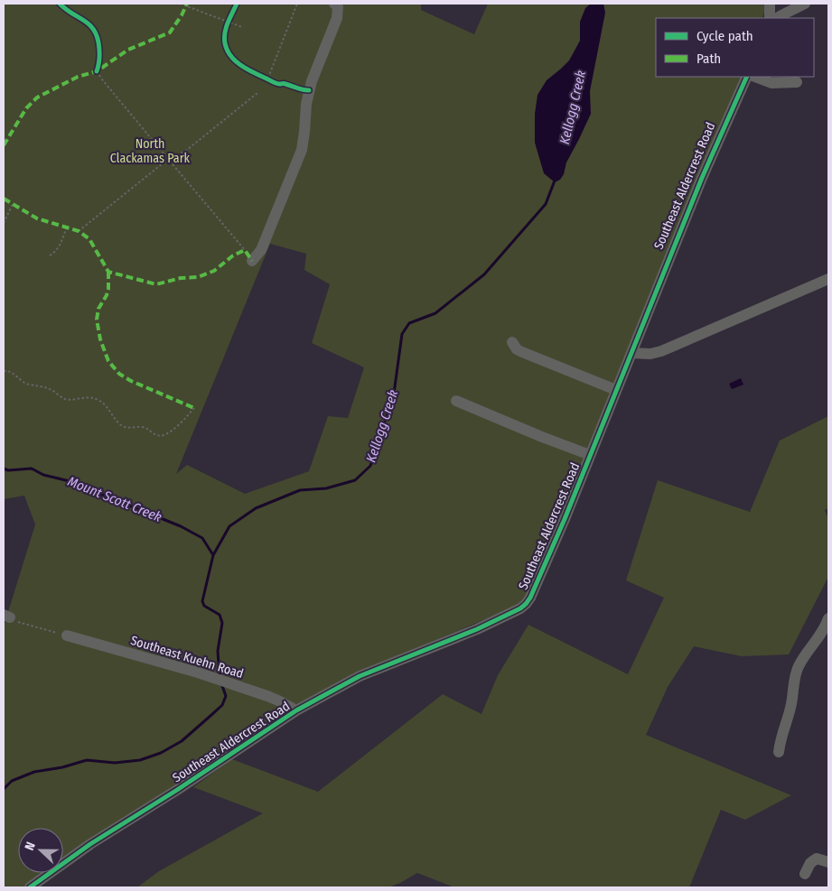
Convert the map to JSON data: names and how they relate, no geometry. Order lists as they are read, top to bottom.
{
  "streets": {
    "street": ["Southeast Aldercrest Road", "Southeast Kuehn Road"]
  },
  "crossings": [
    ["Southeast Aldercrest Road", "Southeast Kuehn Road"]
  ],
  "water": ["Kellogg Creek", "Mount Scott Creek"],
  "parks": ["North Clackamas Park"],
  "legend": ["Cycle path", "Path"],
  "north": "left"
}
